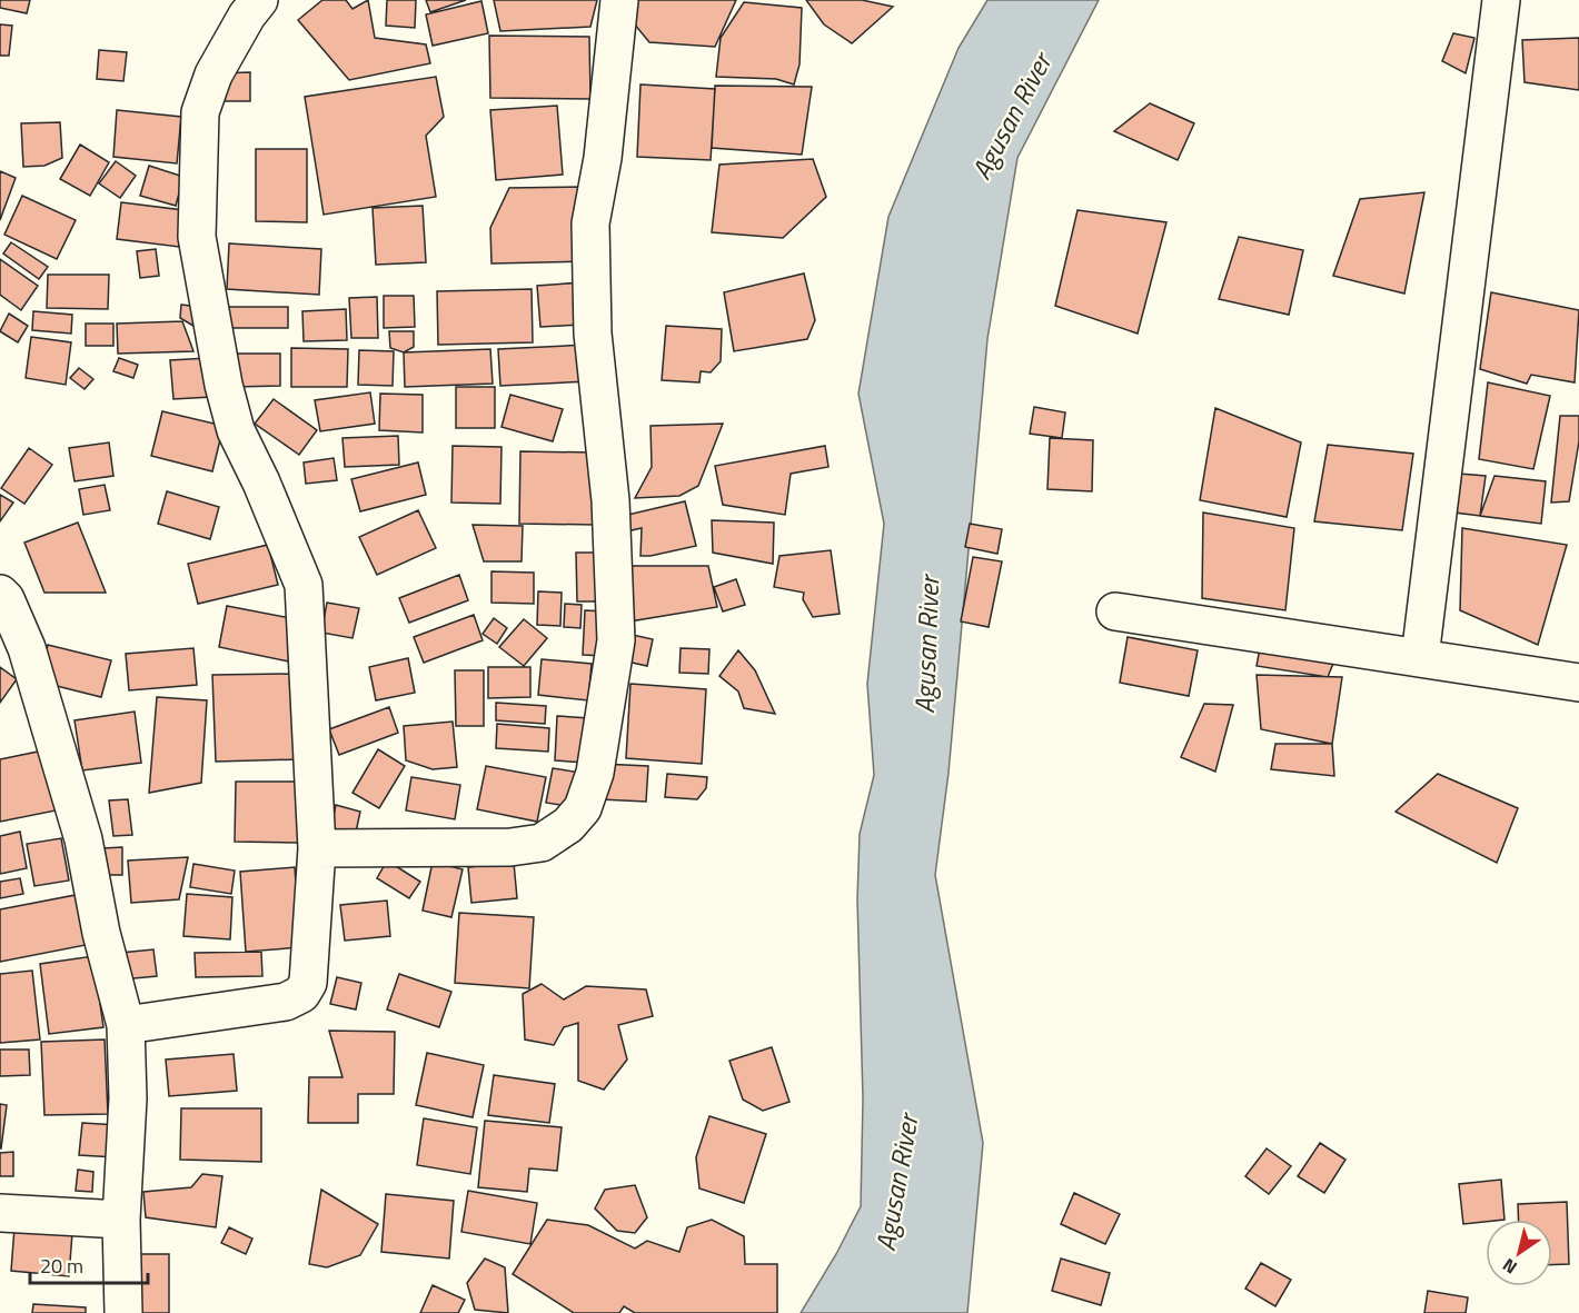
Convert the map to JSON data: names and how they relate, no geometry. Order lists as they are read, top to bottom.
{
  "water": ["Agusan River"],
  "scale_bar": "20 m",
  "north": "bottom left"
}
